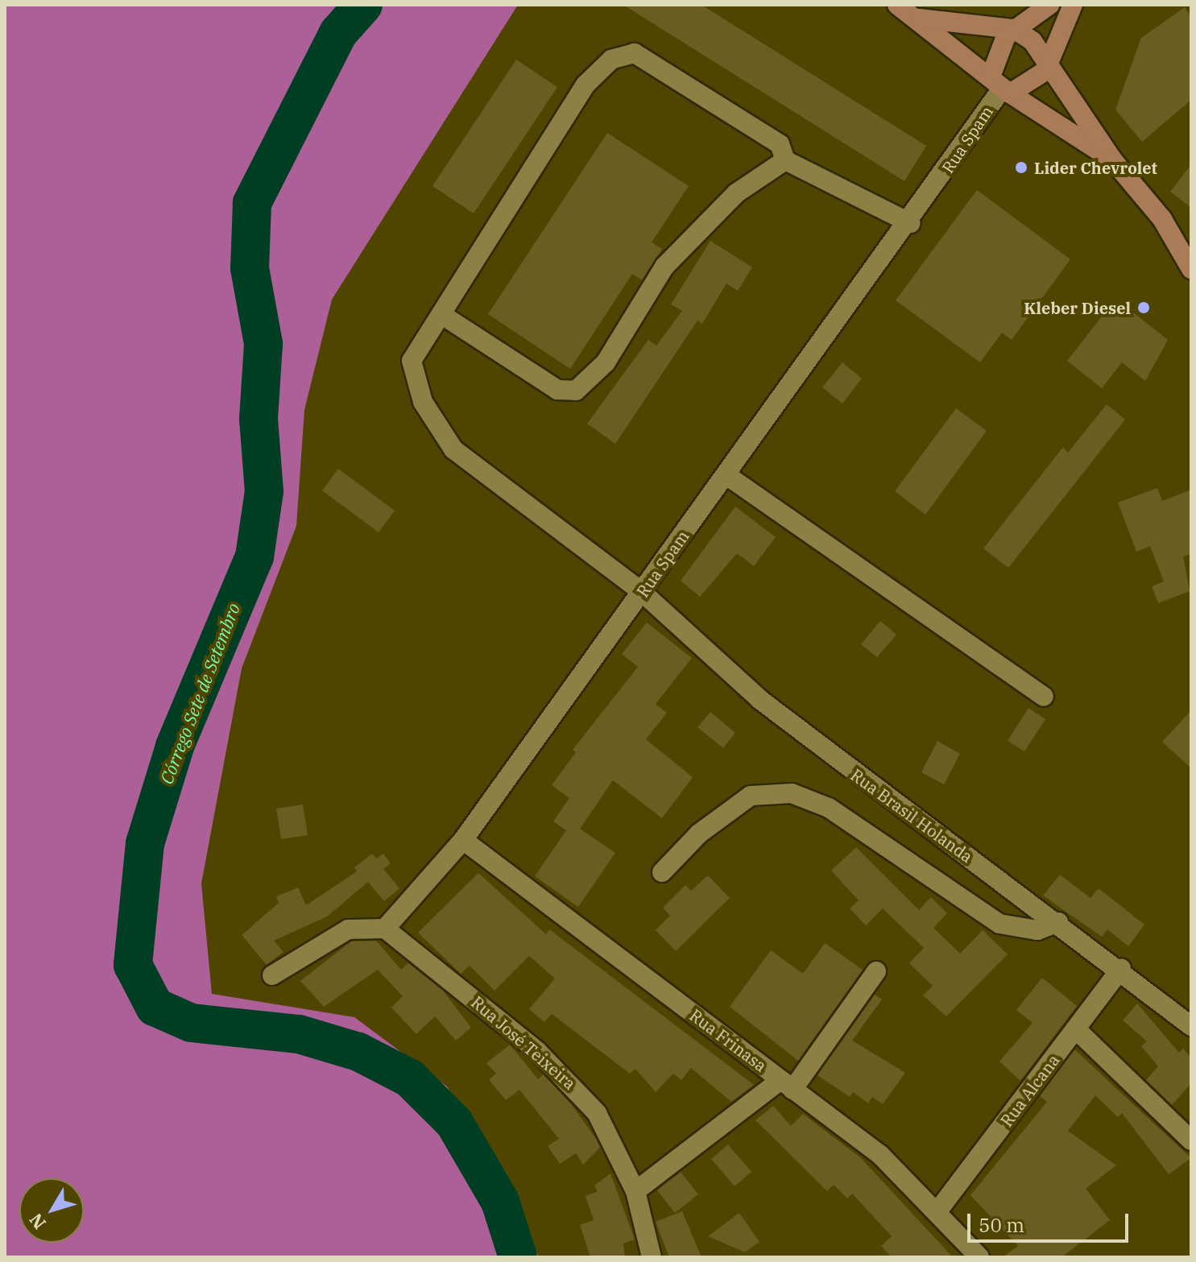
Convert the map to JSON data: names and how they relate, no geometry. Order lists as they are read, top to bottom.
{
  "streets": {
    "street": [
      "Rua Spam",
      "Rua Brasil Holanda",
      "Rua Frinasa",
      "Rua José Teixeira",
      "Rua Alcana"
    ]
  },
  "crossings": [
    ["Rua Spam", "Rua Brasil Holanda"],
    ["Rua Spam", "Rua Frinasa"],
    ["Rua Spam", "Rua José Teixeira"],
    ["Rua Brasil Holanda", "Rua Alcana"],
    ["Rua Frinasa", "Rua Alcana"]
  ],
  "water": ["Córrego Sete de Setembro"],
  "places": ["Lider Chevrolet", "Kleber Diesel"],
  "scale_bar": "50 m",
  "north": "bottom left"
}
